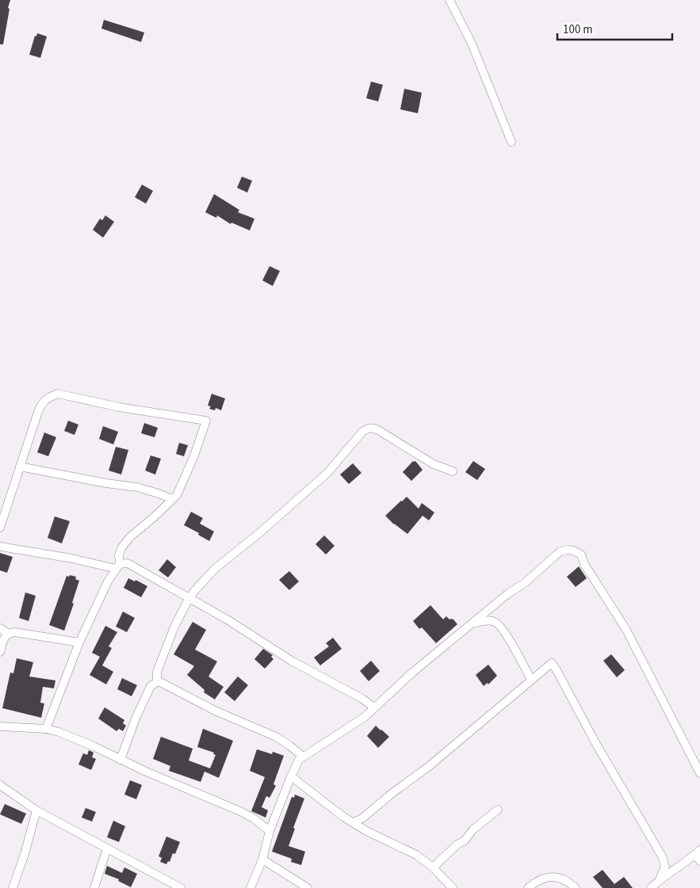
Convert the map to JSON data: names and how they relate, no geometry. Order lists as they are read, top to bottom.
{
  "scale_bar": "100 m"
}
